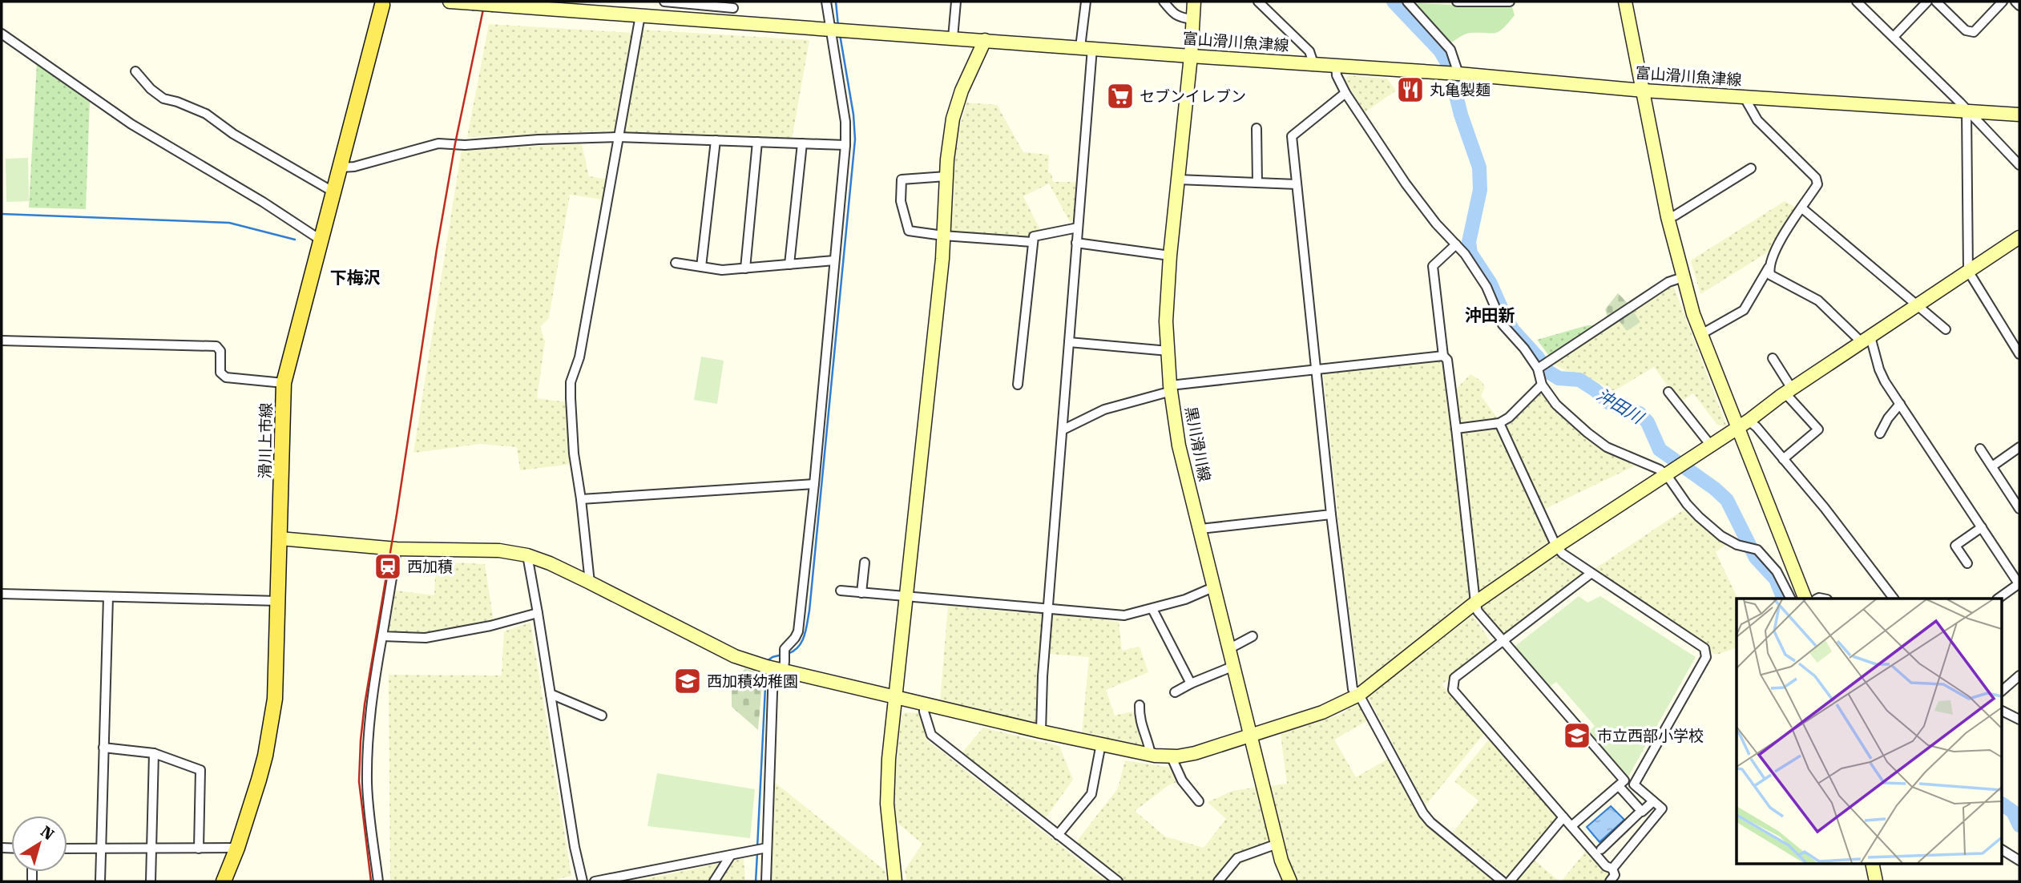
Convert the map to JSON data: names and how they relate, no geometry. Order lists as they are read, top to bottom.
{
  "streets": {
    "main road": ["滑川上市線"],
    "street": ["富山滑川魚津線", "黒川滑川線"]
  },
  "crossings": [
    ["富山滑川魚津線", "黒川滑川線"]
  ],
  "districts": ["下梅沢", "沖田新"],
  "water": ["沖田川"],
  "places": {
    "restaurant": ["丸亀製麺"],
    "supermarket": ["セブンイレブン"],
    "station": ["西加積"],
    "school or university": ["西加積幼稚園", "市立西部小学校"]
  },
  "north": "top right"
}
